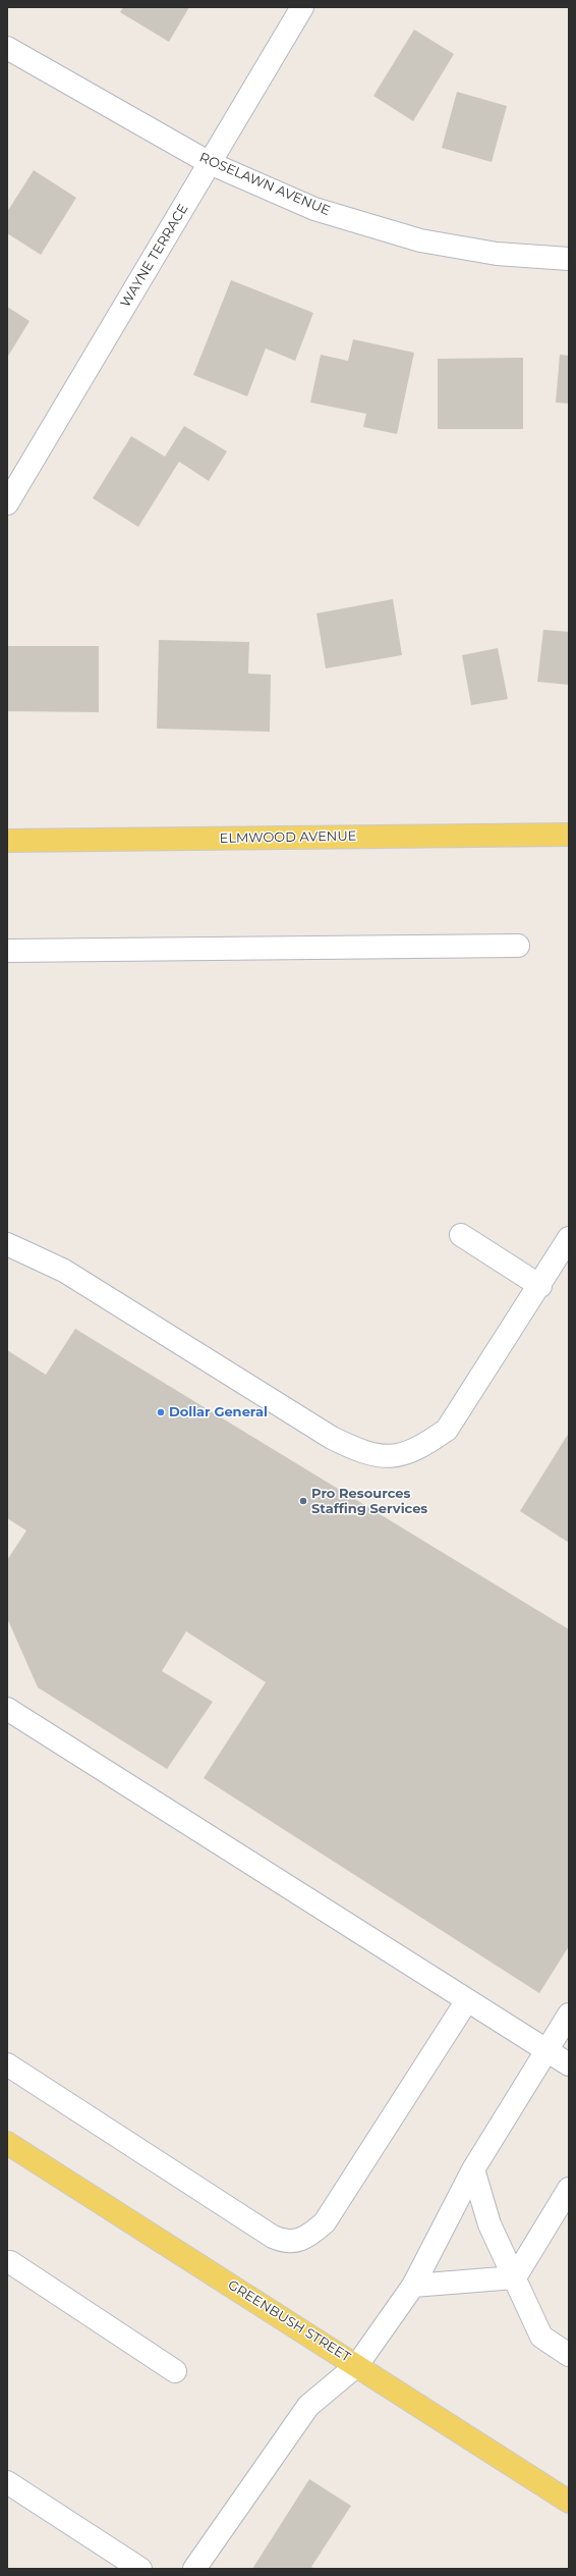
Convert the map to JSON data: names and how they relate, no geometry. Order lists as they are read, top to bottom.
{
  "streets": {
    "main road": ["ELMWOOD AVENUE", "GREENBUSH STREET"],
    "street": ["ROSELAWN AVENUE", "WAYNE TERRACE"]
  },
  "crossings": [
    ["ROSELAWN AVENUE", "WAYNE TERRACE"]
  ],
  "places": ["Dollar General", "Pro Resources Staffing Services"]
}
